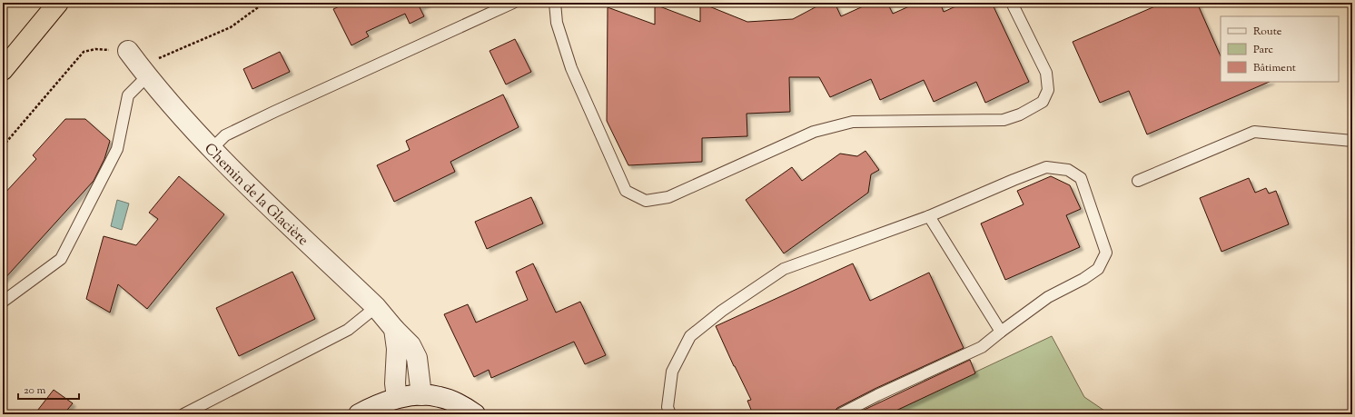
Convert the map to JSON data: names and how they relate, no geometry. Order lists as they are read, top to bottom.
{
  "streets": {
    "street": ["Chemin de la Glacière"]
  },
  "legend": ["Route", "Parc", "Bâtiment"],
  "scale_bar": "20 m"
}
